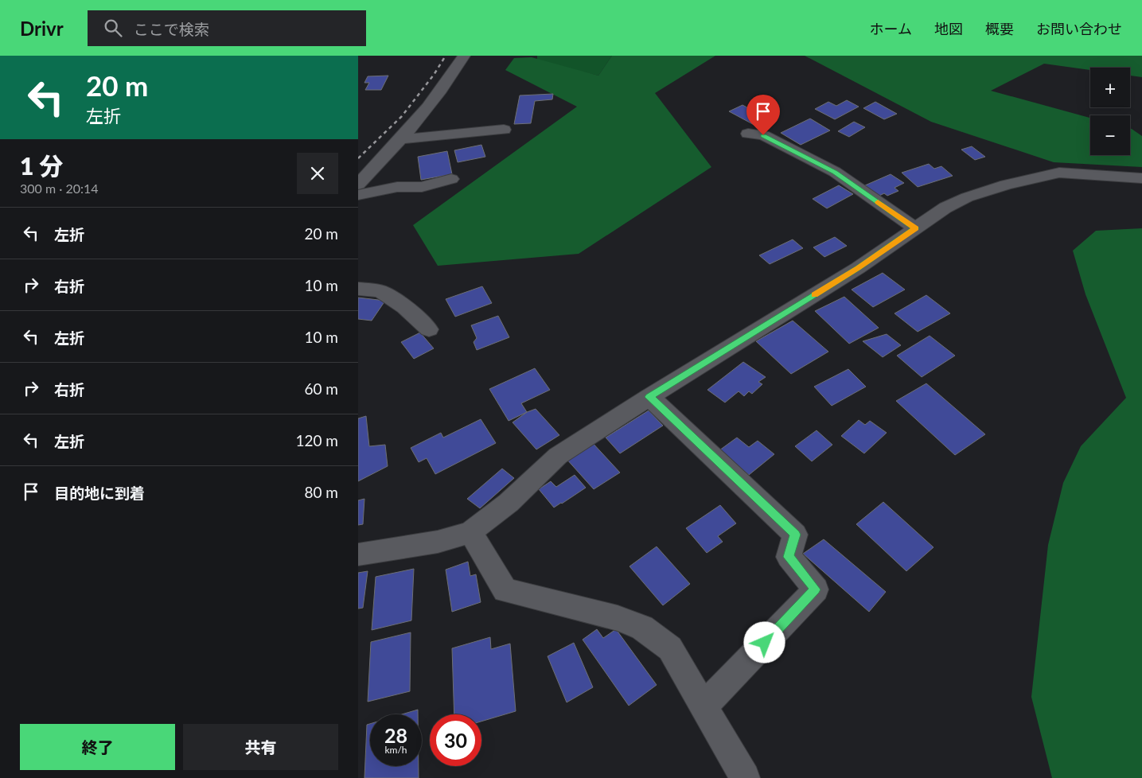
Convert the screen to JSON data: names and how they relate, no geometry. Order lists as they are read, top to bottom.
{
  "page": {
    "header": "Drivr",
    "search": "ここで検索",
    "nav": [
      "ホーム",
      "地図",
      "概要",
      "お問い合わせ"
    ],
    "turn": ["20 m", "左折"],
    "map_buttons": ["+", "−"],
    "heading": ["1 分", "300 m · 20:14"],
    "list": [
      {
        "name": "左折",
        "value": "20 m"
      },
      {
        "name": "右折",
        "value": "10 m"
      },
      {
        "name": "左折",
        "value": "10 m"
      },
      {
        "name": "右折",
        "value": "60 m"
      },
      {
        "name": "左折",
        "value": "120 m"
      },
      {
        "name": "目的地に到着",
        "value": "80 m"
      }
    ],
    "speed": "28 km/h",
    "limit": "30",
    "buttons": ["終了", "共有"]
  }
}
